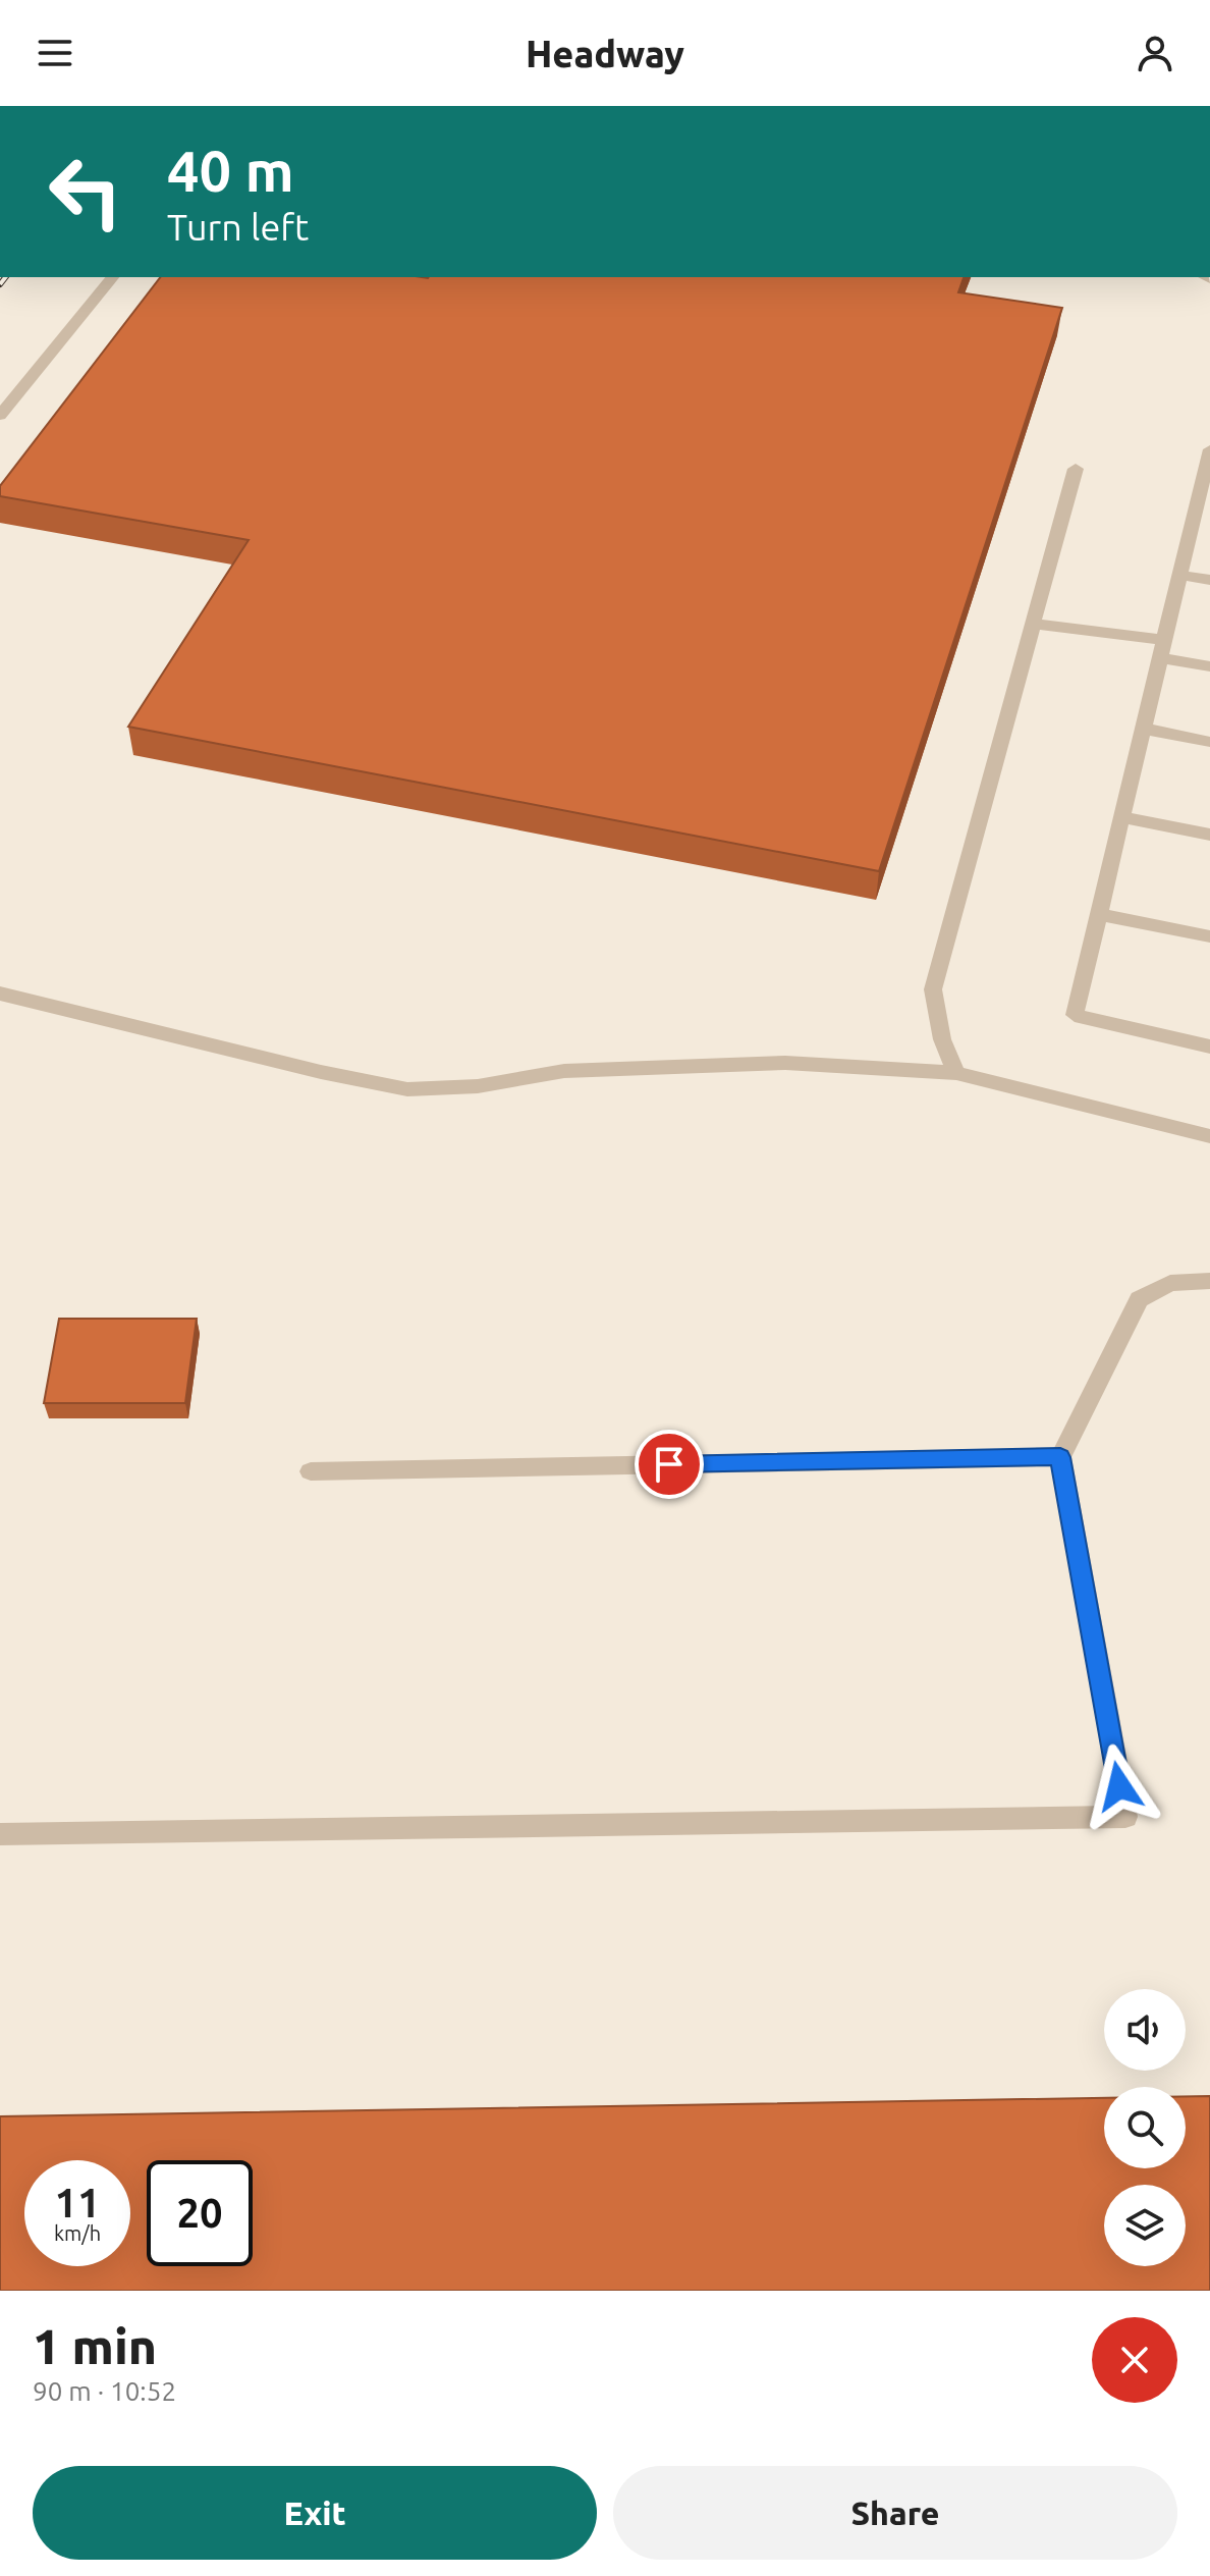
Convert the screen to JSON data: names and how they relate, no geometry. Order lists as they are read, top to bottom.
{
  "page": {
    "header": "Headway",
    "turn": ["40 m", "Turn left"],
    "speed": "11 km/h",
    "limit": "20",
    "heading": ["1 min", "90 m · 10:52"],
    "buttons": ["Exit", "Share"]
  }
}
